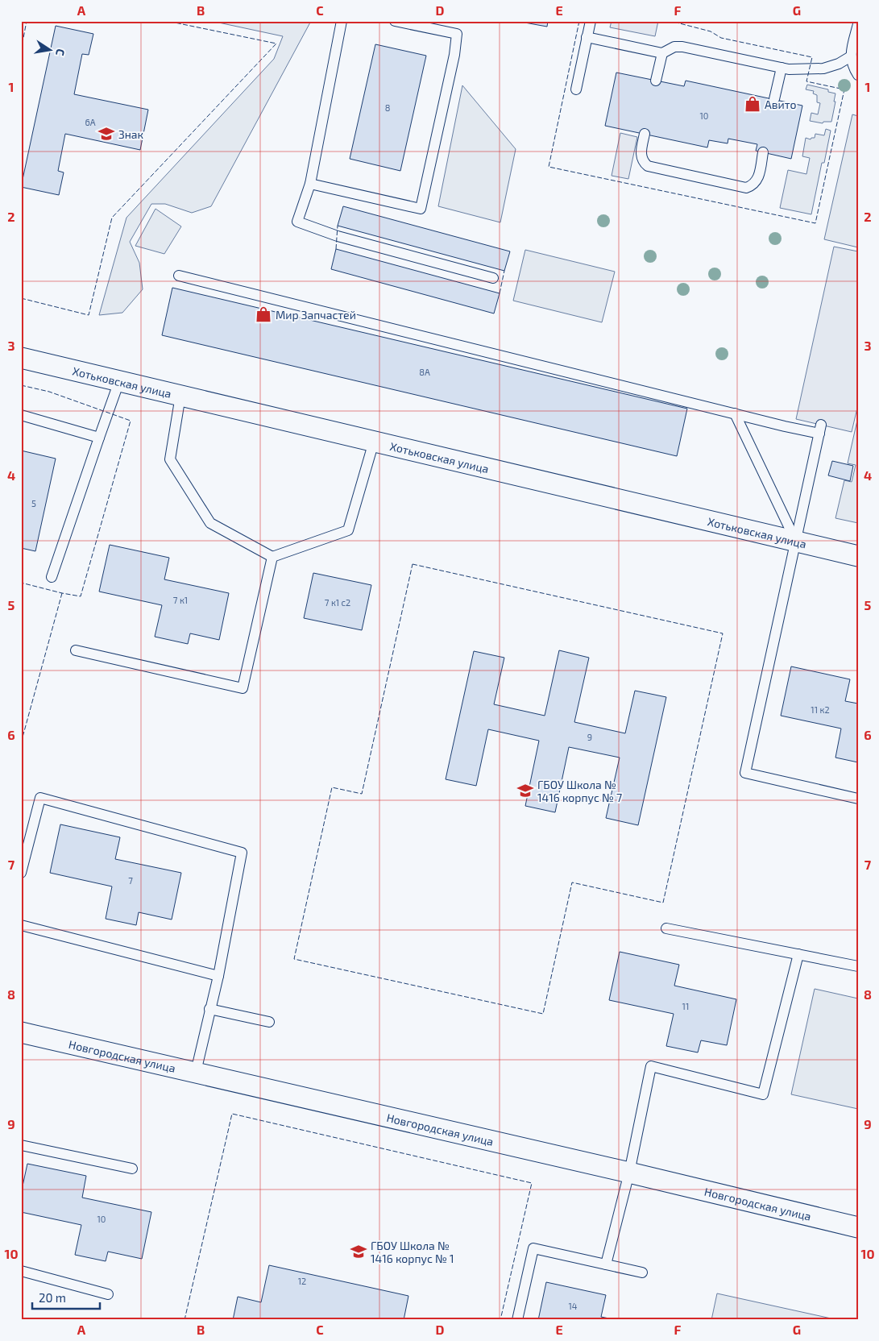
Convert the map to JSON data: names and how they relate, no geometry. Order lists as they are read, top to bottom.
{
  "streets": {
    "street": ["Хотьковская улица", "Новгородская улица"]
  },
  "places": {
    "shop": ["Авито", "Мир Запчастей"],
    "school or university": ["Знак", "ГБОУ Школа № 1416 корпус № 7", "ГБОУ Школа № 1416 корпус № 1"]
  },
  "house_numbers": [
    "8",
    "10",
    "6А",
    "8А",
    "5",
    "7 к1",
    "7 к1 с2",
    "11 к2",
    "9",
    "7",
    "11",
    "10",
    "12",
    "14"
  ],
  "scale_bar": "20 m",
  "north": "right",
  "grid": {
    "columns": [
      "A",
      "B",
      "C",
      "D",
      "E",
      "F",
      "G"
    ],
    "rows": [
      "1",
      "2",
      "3",
      "4",
      "5",
      "6",
      "7",
      "8",
      "9",
      "10"
    ]
  }
}
